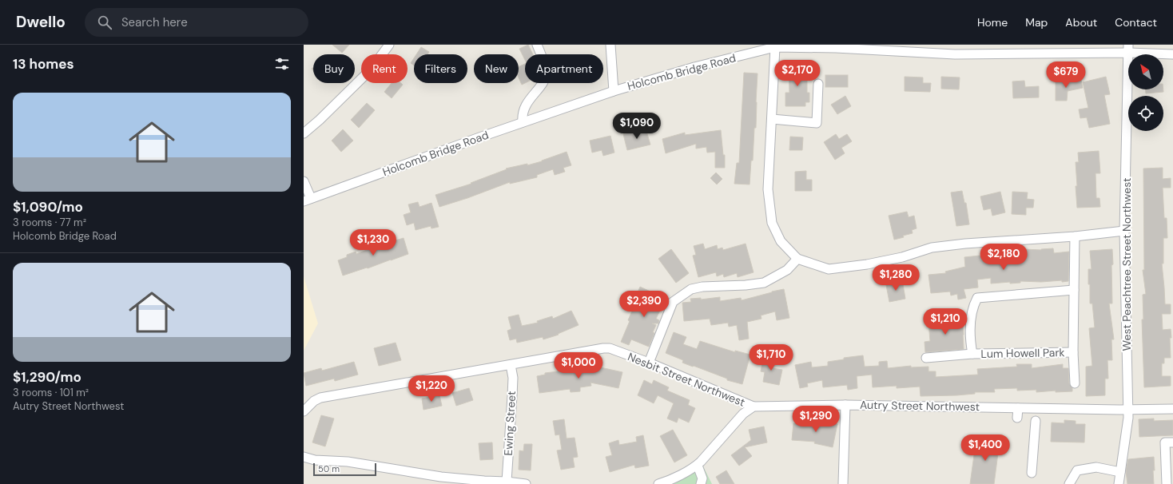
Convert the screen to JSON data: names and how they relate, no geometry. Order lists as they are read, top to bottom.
{
  "streets": {
    "street": [
      "Holcomb Bridge Road",
      "West Peachtree Street Northwest",
      "Lum Howell Park",
      "Nesbit Street Northwest",
      "Autry Street Northwest",
      "Ewing Street"
    ]
  },
  "crossings": [
    ["Holcomb Bridge Road", "West Peachtree Street Northwest"],
    ["West Peachtree Street Northwest", "Autry Street Northwest"],
    ["Nesbit Street Northwest", "Autry Street Northwest"],
    ["Nesbit Street Northwest", "Ewing Street"]
  ],
  "scale_bar": "50 m",
  "north": "top left",
  "page": {
    "header": "Dwello",
    "search": "Search here",
    "nav": [
      "Home",
      "Map",
      "About",
      "Contact"
    ],
    "heading": "13 homes",
    "chip": [
      "Buy",
      "Rent",
      "Filters",
      "New",
      "Apartment"
    ],
    "price": [
      "$2,170",
      "$679",
      "$1,090",
      "$1,230",
      "$2,180",
      "$1,280",
      "$2,390",
      "$1,210",
      "$1,710",
      "$1,000",
      "$1,220",
      "$1,290",
      "$1,400"
    ],
    "list": [
      {
        "name": "$1,090/mo",
        "note": "3 rooms · 77 m² · Holcomb Bridge Road"
      },
      {
        "name": "$1,290/mo",
        "note": "3 rooms · 101 m² · Autry Street Northwest"
      }
    ],
    "scale": "50 m"
  }
}
